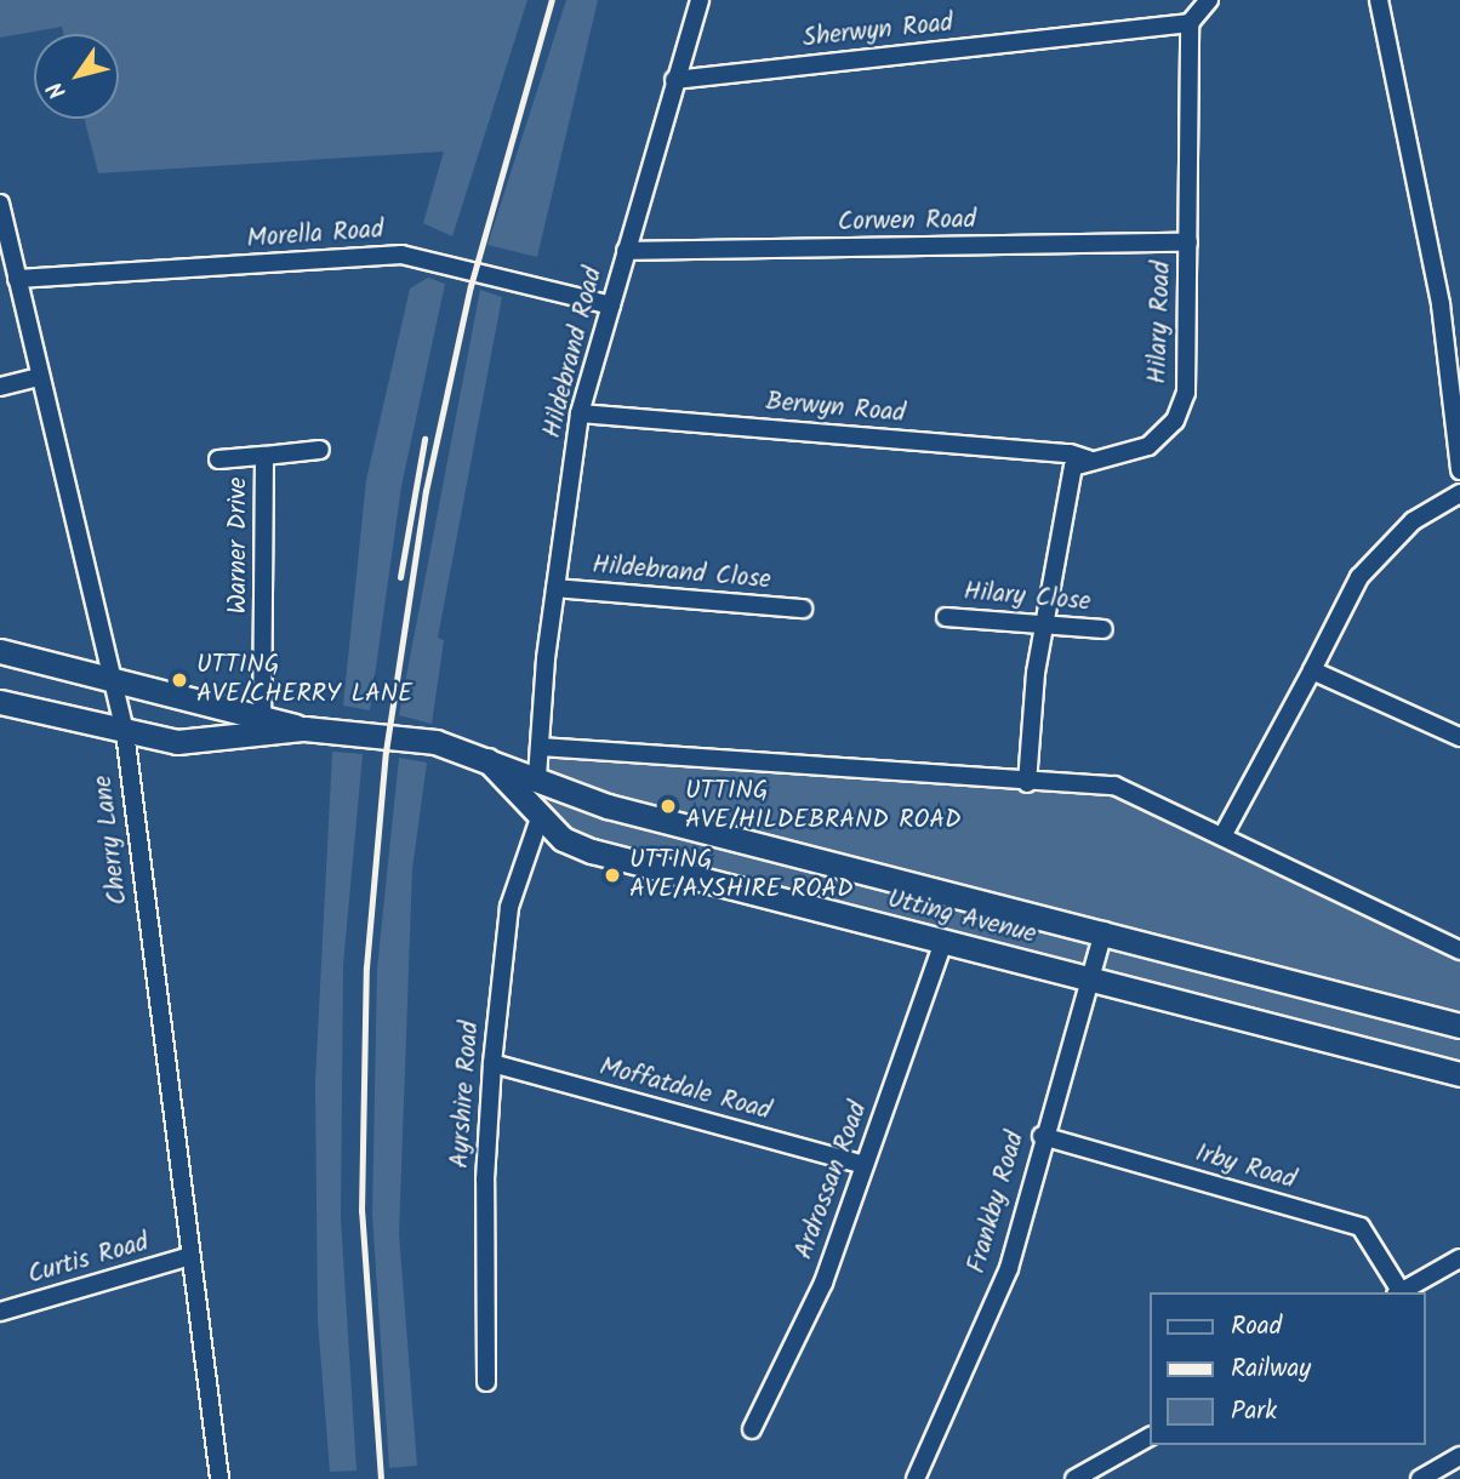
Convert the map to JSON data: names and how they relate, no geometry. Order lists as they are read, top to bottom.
{
  "streets": {
    "street": [
      "Sherwyn Road",
      "Corwen Road",
      "Morella Road",
      "Hilary Road",
      "Hildebrand Road",
      "Berwyn Road",
      "Warner Drive",
      "Hildebrand Close",
      "Hilary Close",
      "Cherry Lane",
      "Utting Avenue",
      "Moffatdale Road",
      "Ayrshire Road",
      "Irby Road",
      "Ardrossan Road",
      "Frankby Road",
      "Curtis Road"
    ]
  },
  "crossings": [
    ["Sherwyn Road", "Hilary Road"],
    ["Sherwyn Road", "Hildebrand Road"],
    ["Corwen Road", "Hilary Road"],
    ["Corwen Road", "Hildebrand Road"],
    ["Morella Road", "Hildebrand Road"],
    ["Morella Road", "Cherry Lane"],
    ["Hilary Road", "Berwyn Road"],
    ["Hildebrand Road", "Berwyn Road"],
    ["Hildebrand Road", "Hildebrand Close"],
    ["Hildebrand Road", "Utting Avenue"],
    ["Warner Drive", "Utting Avenue"],
    ["Cherry Lane", "Utting Avenue"],
    ["Cherry Lane", "Curtis Road"],
    ["Utting Avenue", "Ayrshire Road"],
    ["Utting Avenue", "Ardrossan Road"],
    ["Utting Avenue", "Frankby Road"],
    ["Moffatdale Road", "Ayrshire Road"],
    ["Moffatdale Road", "Ardrossan Road"],
    ["Irby Road", "Frankby Road"]
  ],
  "places": ["UTTING AVE/CHERRY LANE", "UTTING AVE/HILDEBRAND ROAD", "UTTING AVE/AYSHIRE ROAD"],
  "legend": ["Road", "Railway", "Park"],
  "north": "bottom left"
}
